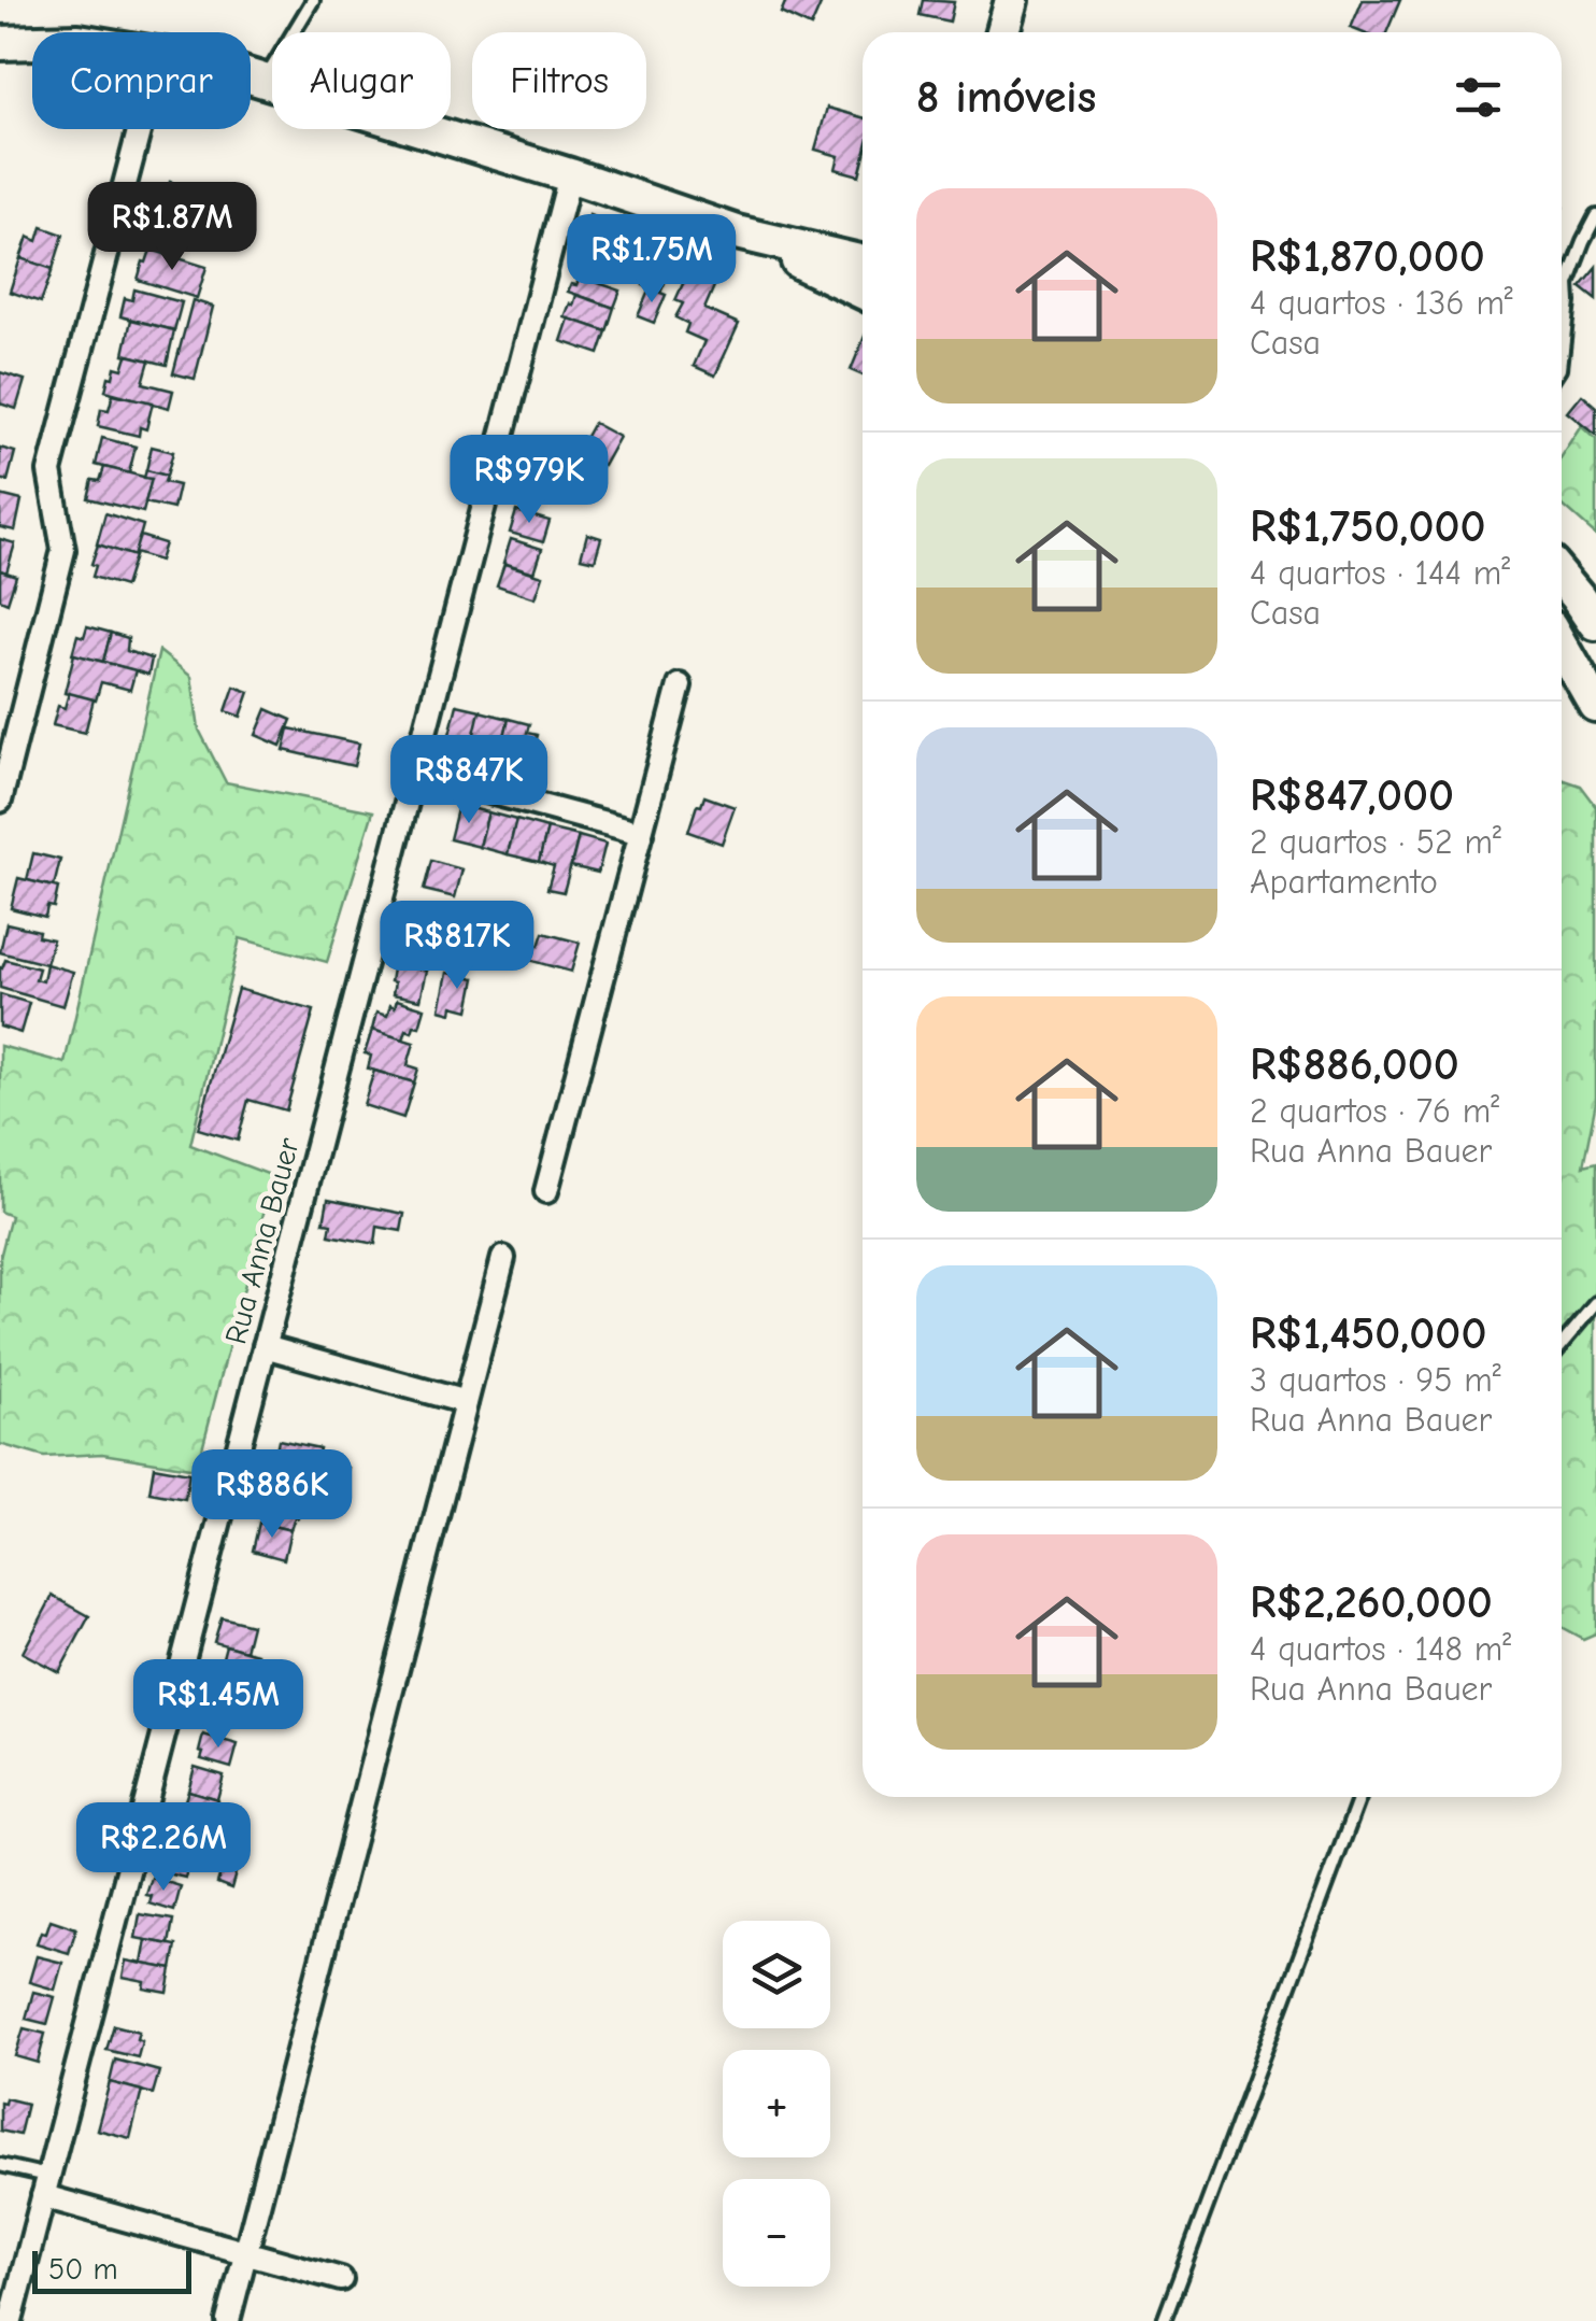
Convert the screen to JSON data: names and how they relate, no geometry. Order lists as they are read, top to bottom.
{
  "streets": {
    "street": ["Rua Anna Bauer"]
  },
  "scale_bar": "50 m",
  "page": {
    "chip": ["Comprar", "Alugar", "Filtros"],
    "heading": "8 imóveis",
    "list": [
      {
        "name": "R$1,870,000",
        "note": "4 quartos · 136 m² · Casa"
      },
      {
        "name": "R$1,750,000",
        "note": "4 quartos · 144 m² · Casa"
      },
      {
        "name": "R$847,000",
        "note": "2 quartos · 52 m² · Apartamento"
      },
      {
        "name": "R$886,000",
        "note": "2 quartos · 76 m² · Rua Anna Bauer"
      },
      {
        "name": "R$1,450,000",
        "note": "3 quartos · 95 m² · Rua Anna Bauer"
      },
      {
        "name": "R$2,260,000",
        "note": "4 quartos · 148 m² · Rua Anna Bauer"
      }
    ],
    "price": [
      "R$1.87M",
      "R$1.75M",
      "R$979K",
      "R$847K",
      "R$817K",
      "R$886K",
      "R$1.45M",
      "R$2.26M"
    ],
    "map_buttons": ["+", "−"],
    "scale": "50 m"
  }
}
